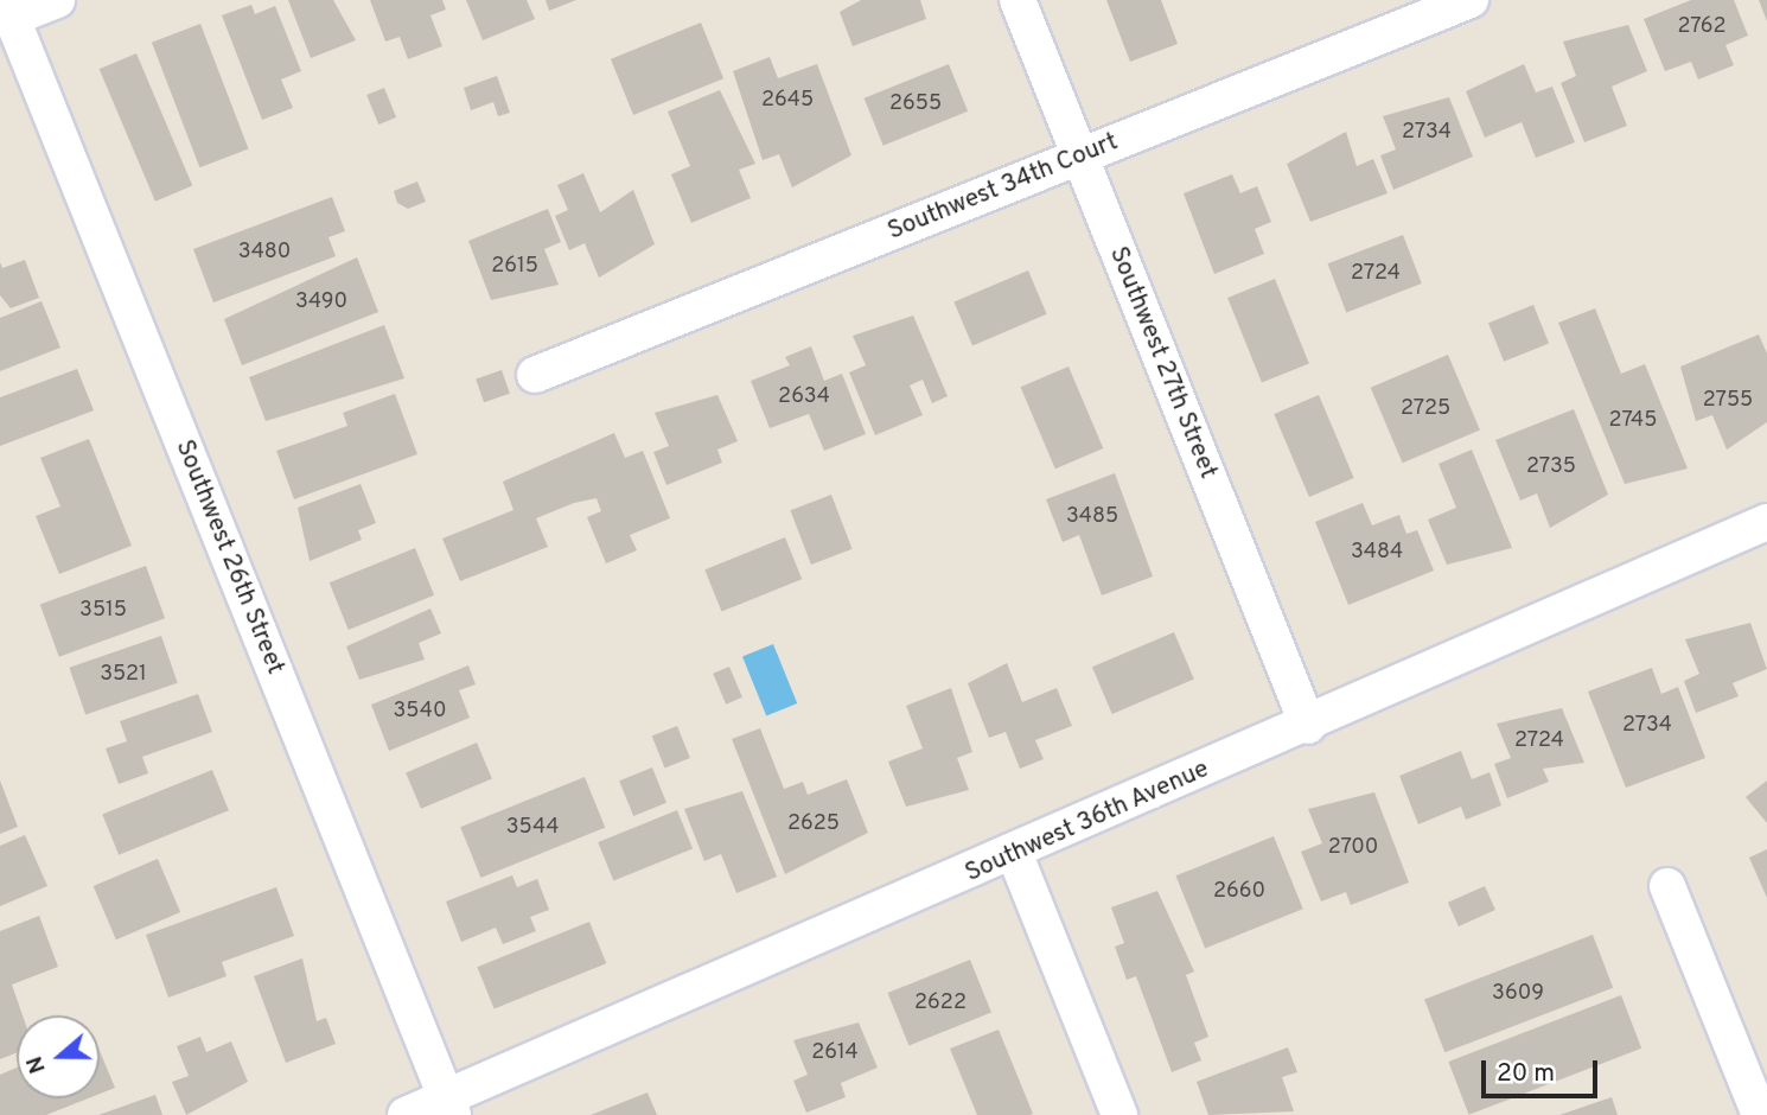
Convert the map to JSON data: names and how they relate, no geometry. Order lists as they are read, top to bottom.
{
  "streets": {
    "street": [
      "Southwest 34th Court",
      "Southwest 27th Street",
      "Southwest 26th Street",
      "Southwest 36th Avenue"
    ]
  },
  "crossings": [
    ["Southwest 34th Court", "Southwest 27th Street"],
    ["Southwest 27th Street", "Southwest 36th Avenue"],
    ["Southwest 26th Street", "Southwest 36th Avenue"]
  ],
  "house_numbers": [
    "2762",
    "2645",
    "2655",
    "2734",
    "3480",
    "2615",
    "2724",
    "3490",
    "2634",
    "2755",
    "2725",
    "2745",
    "2735",
    "3485",
    "3484",
    "3515",
    "3521",
    "3540",
    "2734",
    "2724",
    "2625",
    "3544",
    "2700",
    "2660",
    "3609",
    "2622",
    "2614"
  ],
  "scale_bar": "20 m",
  "north": "left"
}
